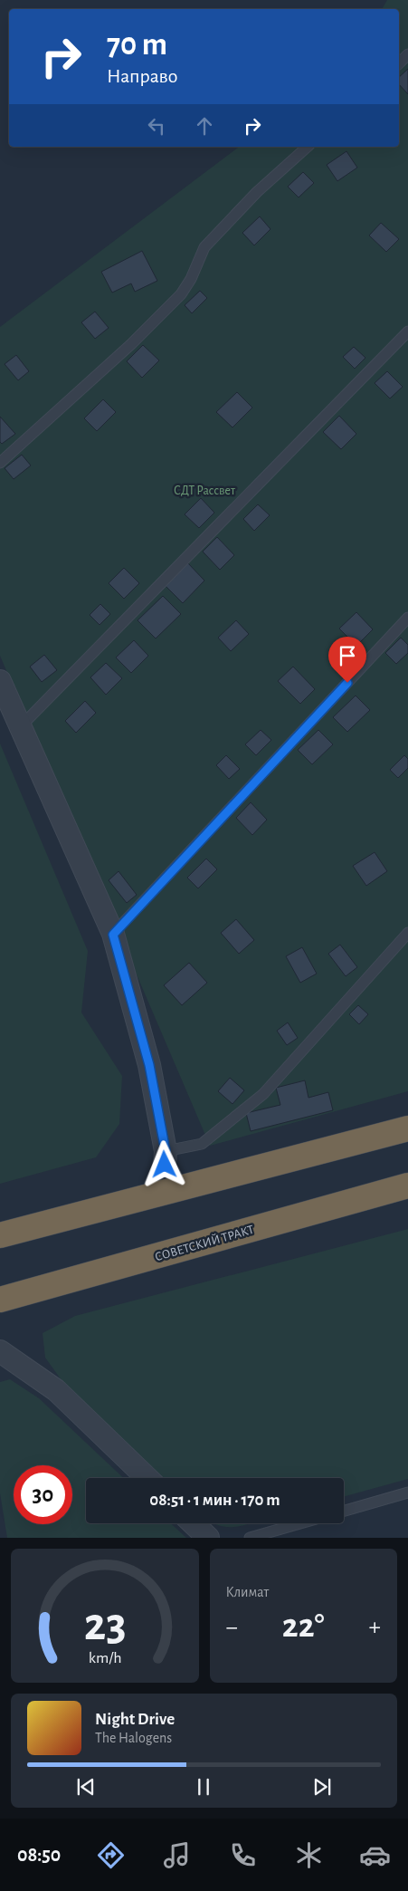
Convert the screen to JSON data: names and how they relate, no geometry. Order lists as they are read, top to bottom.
{
  "streets": {
    "highway": ["СОВЕТСКИЙ ТРАКТ"]
  },
  "parks": ["СДТ Рассвет"],
  "page": {
    "turn": ["70 m", "Направо"],
    "limit": "30",
    "trip": "08:51 · 1 мин · 170 m",
    "tile": "Климат",
    "heat": ["−", "22°", "+"],
    "song": ["Night Drive", "The Halogens"],
    "tabs": "08:50",
    "gauge": ["23", "km/h"]
  }
}
